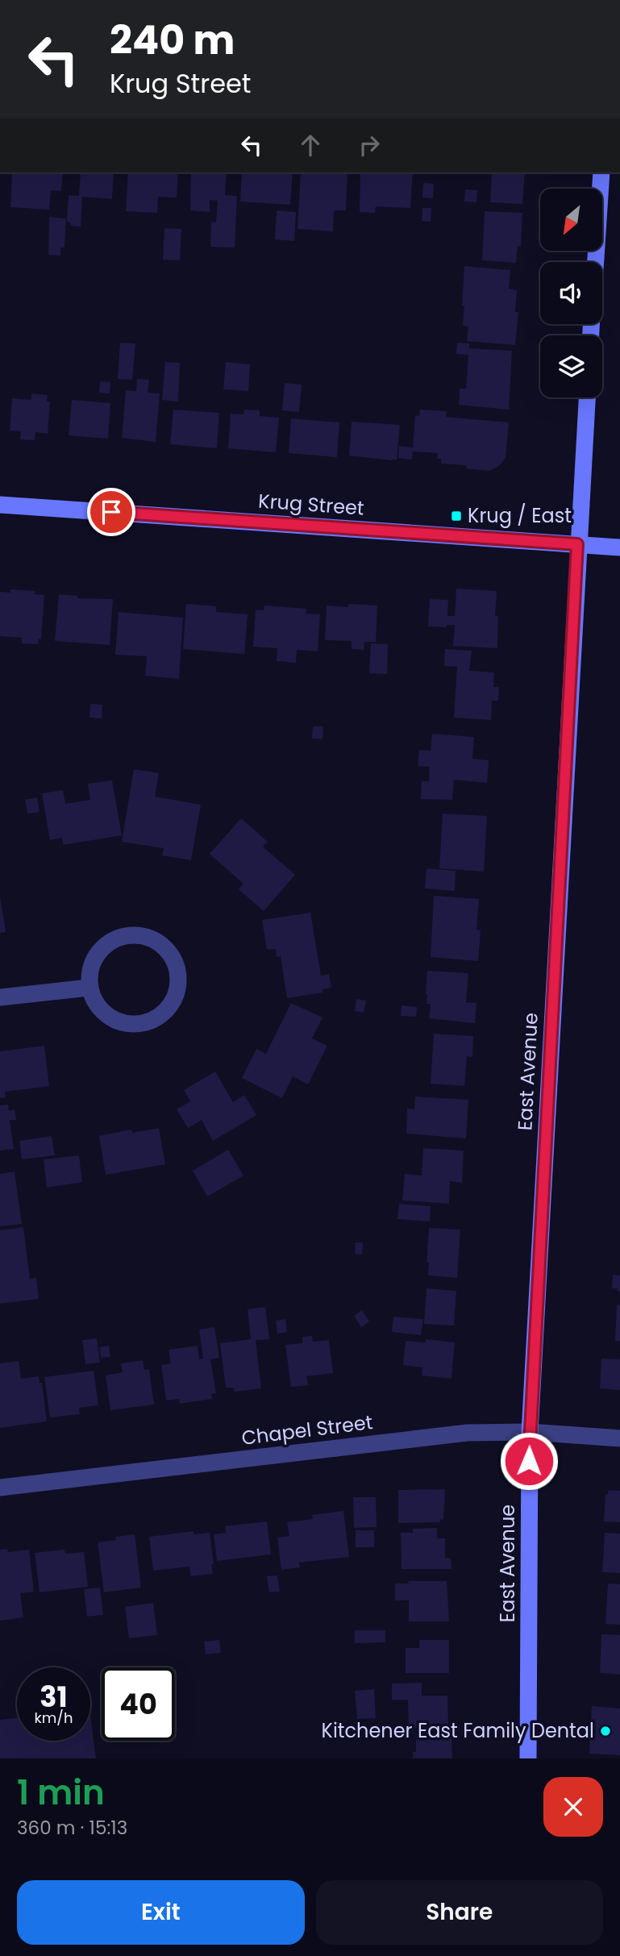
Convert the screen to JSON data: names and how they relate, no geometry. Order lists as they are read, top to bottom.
{
  "streets": {
    "street": ["Krug Street", "East Avenue", "Chapel Street"]
  },
  "crossings": [
    ["Krug Street", "East Avenue"],
    ["East Avenue", "Chapel Street"]
  ],
  "places": {
    "transit": ["Krug / East"],
    "other": ["Kitchener East Family Dental"]
  },
  "north": "bottom left",
  "page": {
    "turn": ["240 m", "Krug Street"],
    "speed": "31 km/h",
    "limit": "40",
    "heading": ["1 min", "360 m · 15:13"],
    "buttons": ["Exit", "Share"]
  }
}
